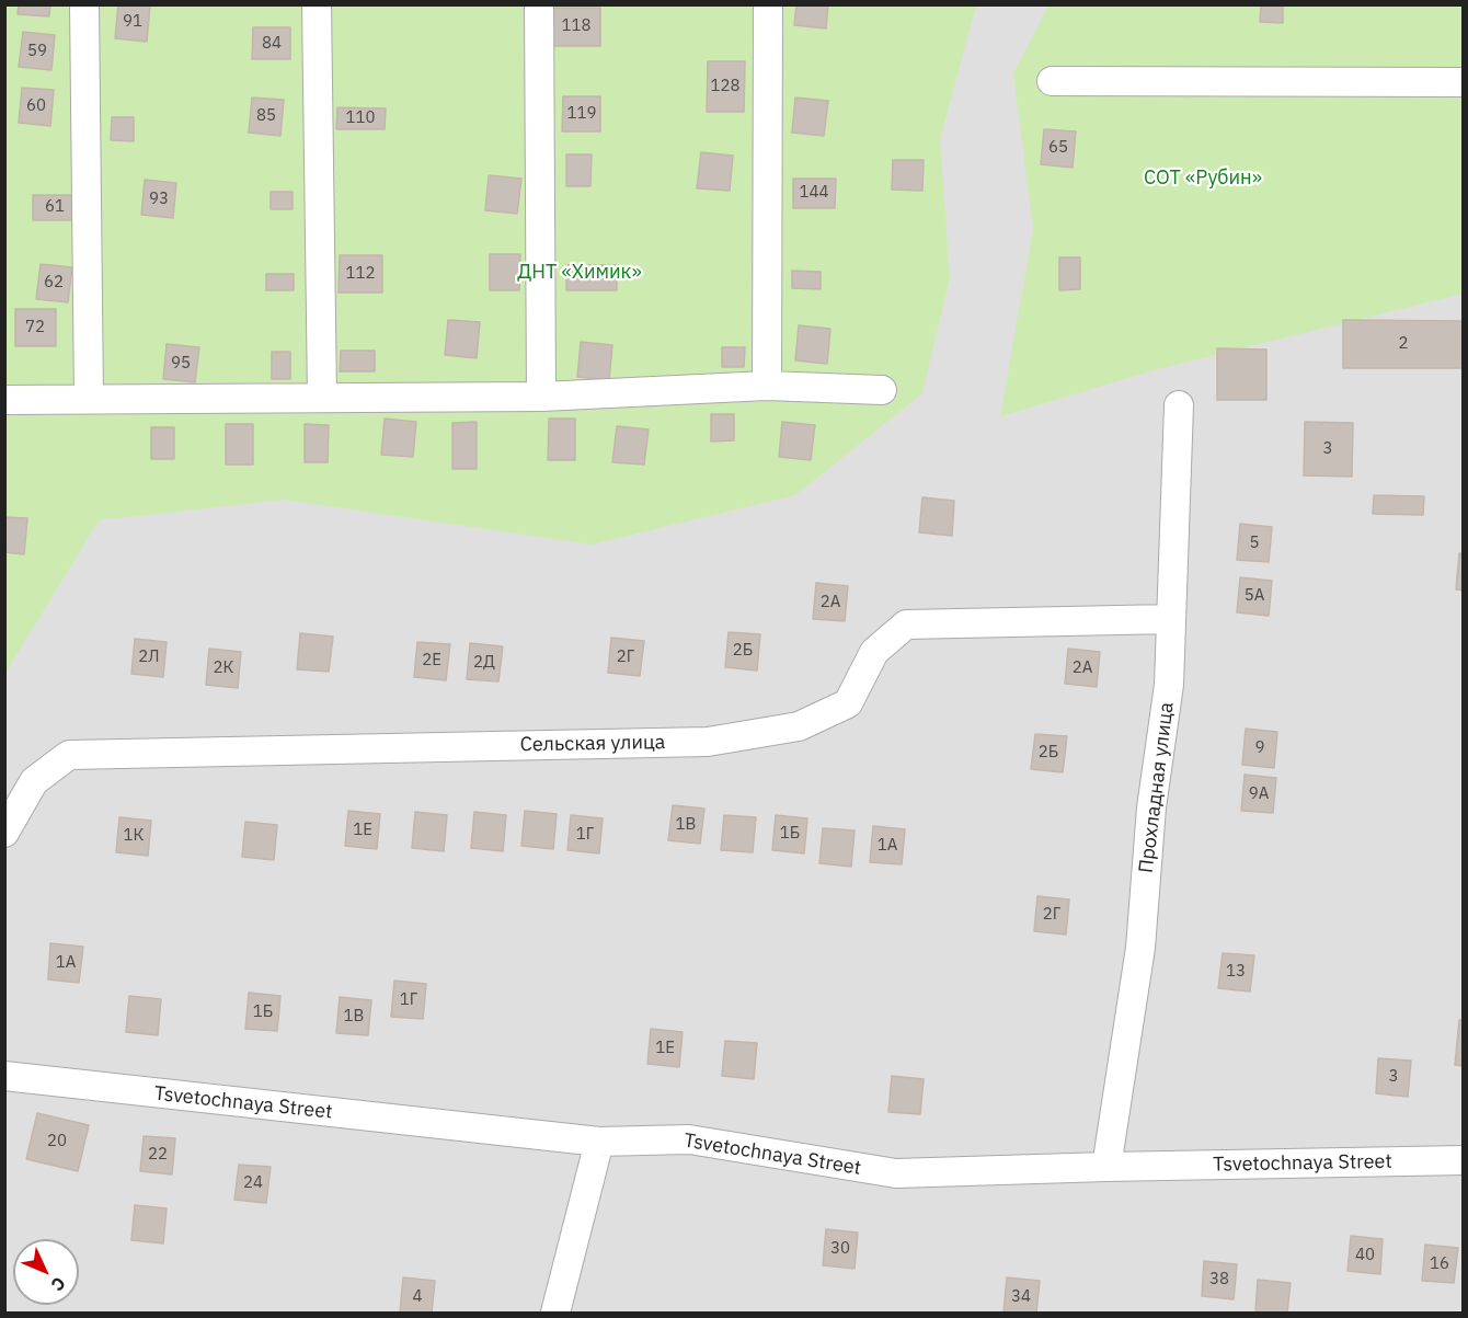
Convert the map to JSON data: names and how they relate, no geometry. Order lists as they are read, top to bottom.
{
  "streets": {
    "street": ["Сельская улица", "Прохладная улица", "Tsvetochnaya Street"]
  },
  "crossings": [
    ["Сельская улица", "Прохладная улица"],
    ["Прохладная улица", "Tsvetochnaya Street"]
  ],
  "parks": ["СОТ «Рубин»", "ДНТ «Химик»"],
  "house_numbers": [
    "91",
    "118",
    "84",
    "59",
    "128",
    "60",
    "119",
    "85",
    "110",
    "65",
    "144",
    "93",
    "61",
    "112",
    "62",
    "72",
    "2",
    "95",
    "3",
    "5",
    "5А",
    "2А",
    "2Б",
    "2Л",
    "2Г",
    "2Е",
    "2Д",
    "2К",
    "2А",
    "9",
    "2Б",
    "9А",
    "1В",
    "1Е",
    "1Б",
    "1Г",
    "1К",
    "1А",
    "2Г",
    "1А",
    "13",
    "1Г",
    "1Б",
    "1В",
    "1Е",
    "3",
    "20",
    "22",
    "24",
    "30",
    "40",
    "16",
    "38",
    "4",
    "34"
  ],
  "north": "bottom right"
}
